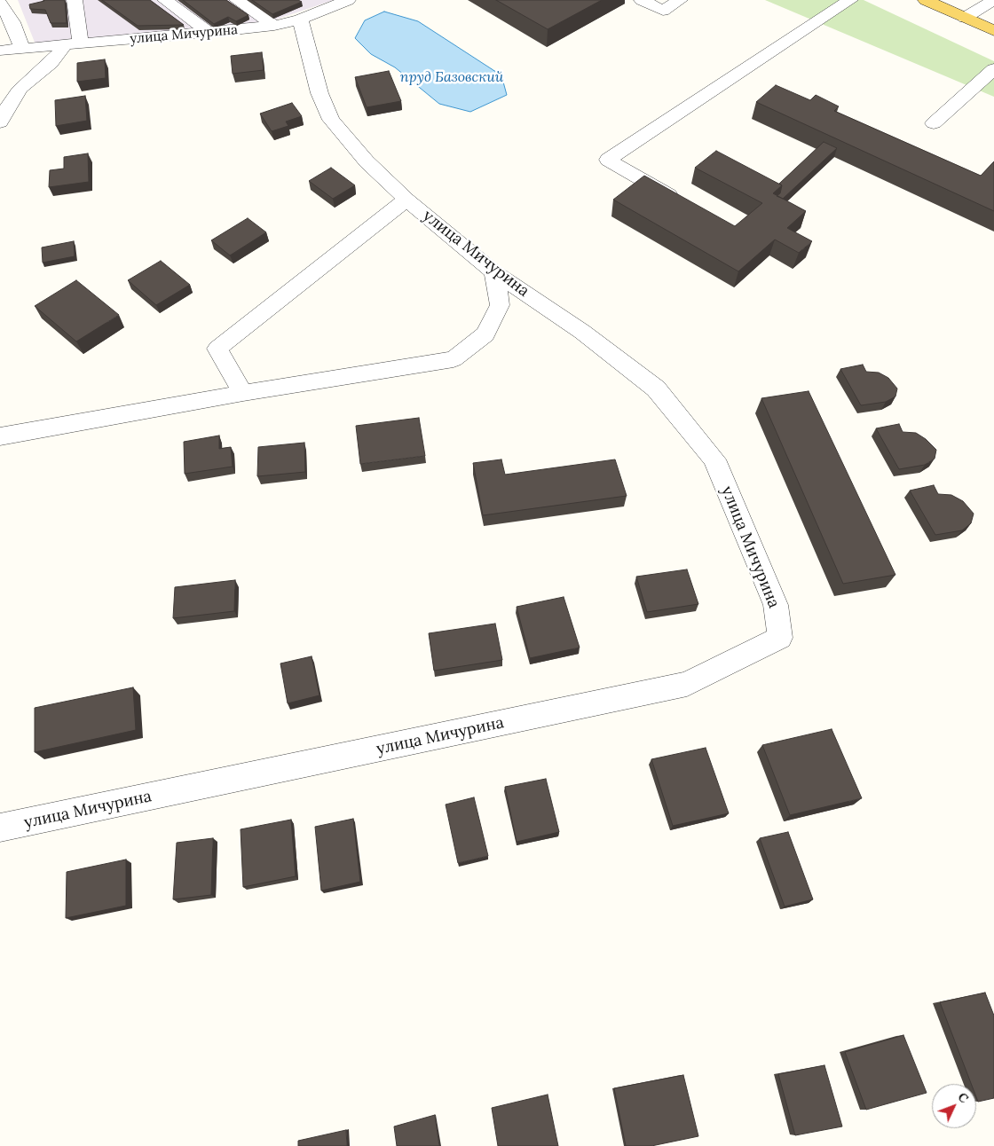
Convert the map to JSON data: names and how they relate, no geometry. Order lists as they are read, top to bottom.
{
  "streets": {
    "street": ["улица Мичурина"]
  },
  "water": ["пруд Базовский"],
  "north": "top right"
}
